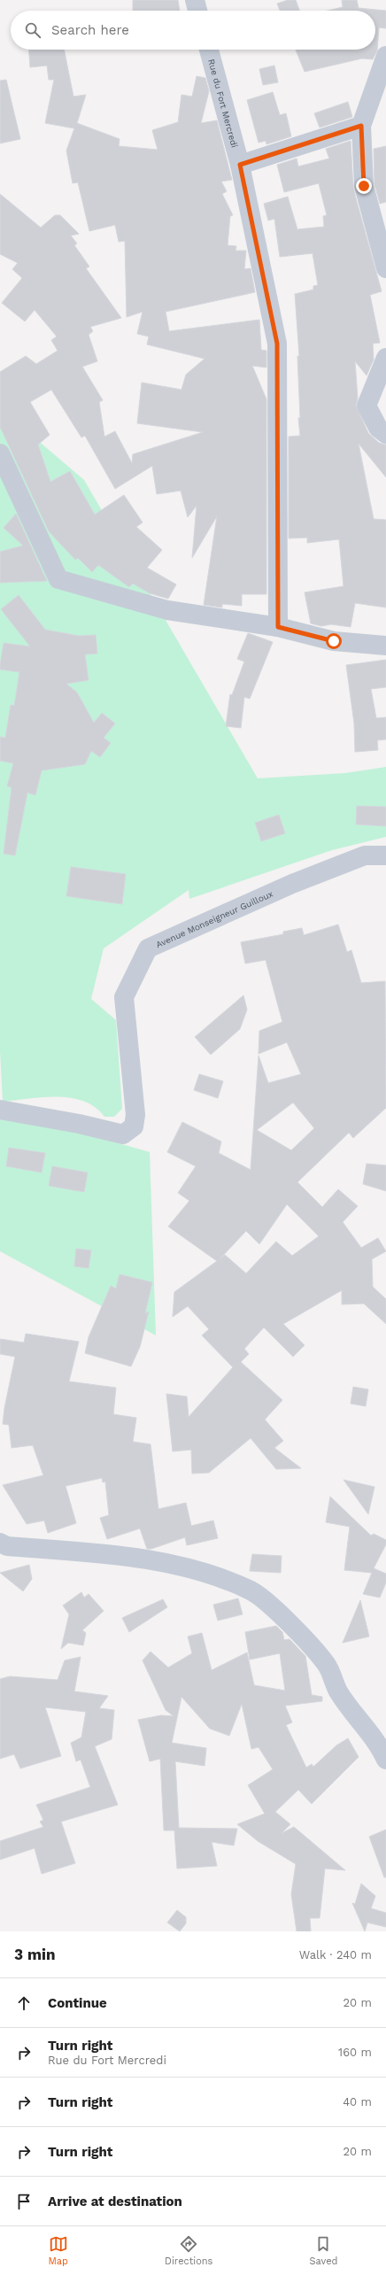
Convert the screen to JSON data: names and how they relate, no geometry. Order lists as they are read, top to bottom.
{
  "streets": {
    "street": ["Rue du Fort Mercredi", "Avenue Monseigneur Guilloux"]
  },
  "page": {
    "search": "Search here",
    "heading": ["3 min", "Walk · 240 m"],
    "list": [
      ["Continue", "20 m"],
      ["Turn right", "Rue du Fort Mercredi", "160 m"],
      ["Turn right", "40 m"],
      ["Turn right", "20 m"],
      "Arrive at destination"
    ],
    "nav": ["Map", "Directions", "Saved"]
  }
}
